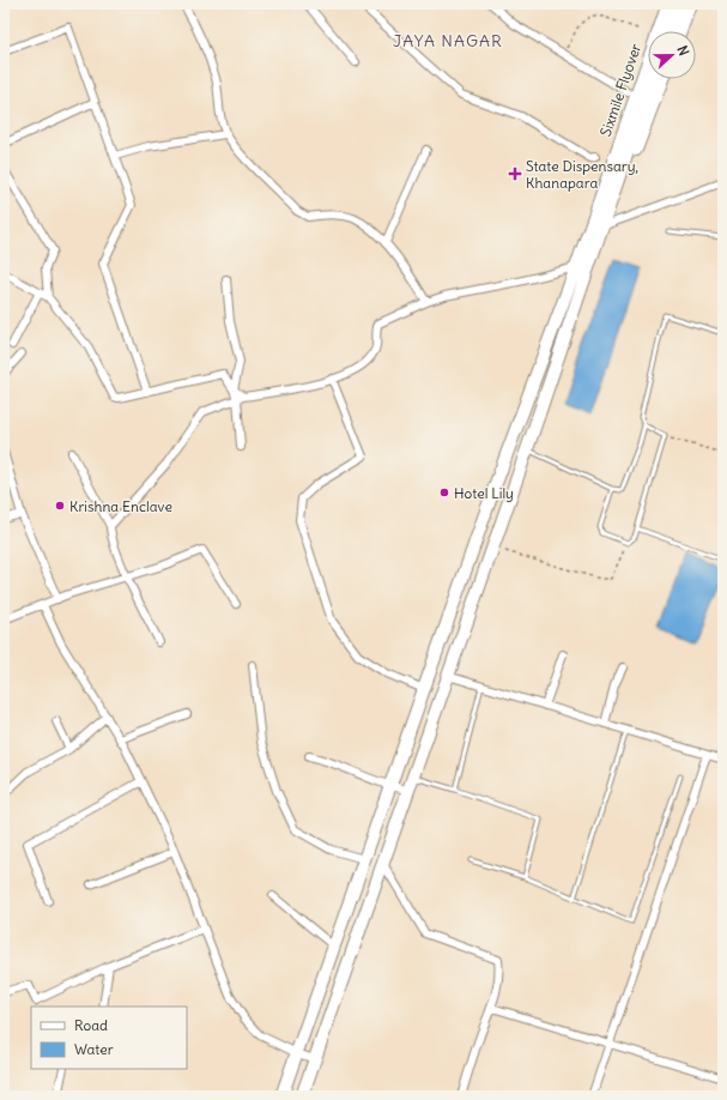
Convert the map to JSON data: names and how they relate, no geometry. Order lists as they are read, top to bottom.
{
  "streets": {
    "main road": ["Sixmile Flyover"]
  },
  "districts": ["JAYA NAGAR"],
  "places": {
    "health": ["State Dispensary, Khanapara"],
    "other": ["Hotel Lily", "Krishna Enclave"]
  },
  "legend": ["Road", "Water"],
  "north": "right"
}
